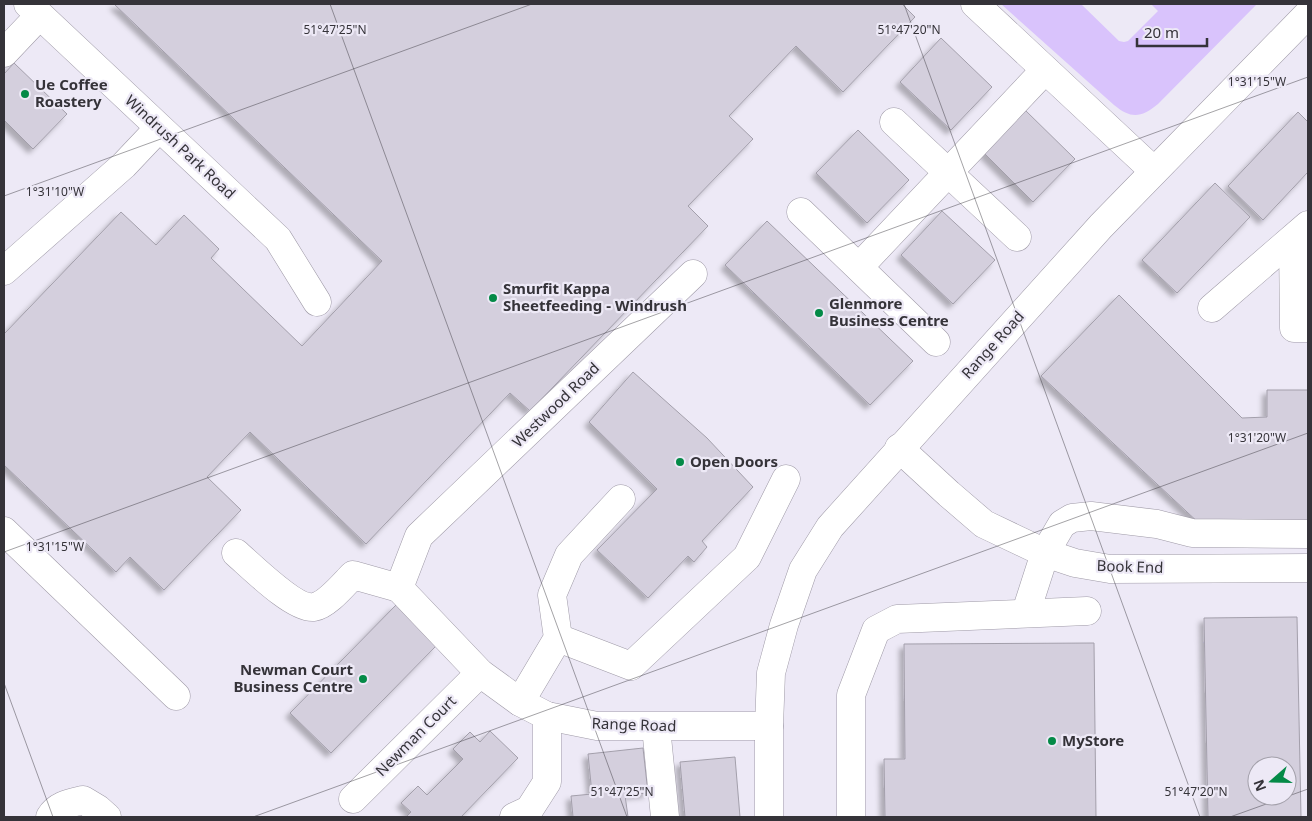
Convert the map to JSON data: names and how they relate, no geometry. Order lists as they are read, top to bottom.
{
  "streets": {
    "street": [
      "Windrush Park Road",
      "Range Road",
      "Westwood Road",
      "Book End",
      "Newman Court"
    ]
  },
  "crossings": [
    ["Range Road", "Westwood Road"],
    ["Range Road", "Book End"],
    ["Range Road", "Newman Court"]
  ],
  "places": [
    "Ue Coffee Roastery",
    "Smurfit Kappa Sheetfeeding - Windrush",
    "Glenmore Business Centre",
    "Open Doors",
    "Newman Court Business Centre",
    "MyStore"
  ],
  "scale_bar": "20 m",
  "north": "left",
  "coordinates": [
    "51°47'25\"N",
    "51°47'20\"N",
    "1°31'15\"W",
    "1°31'10\"W",
    "1°31'20\"W"
  ]
}
